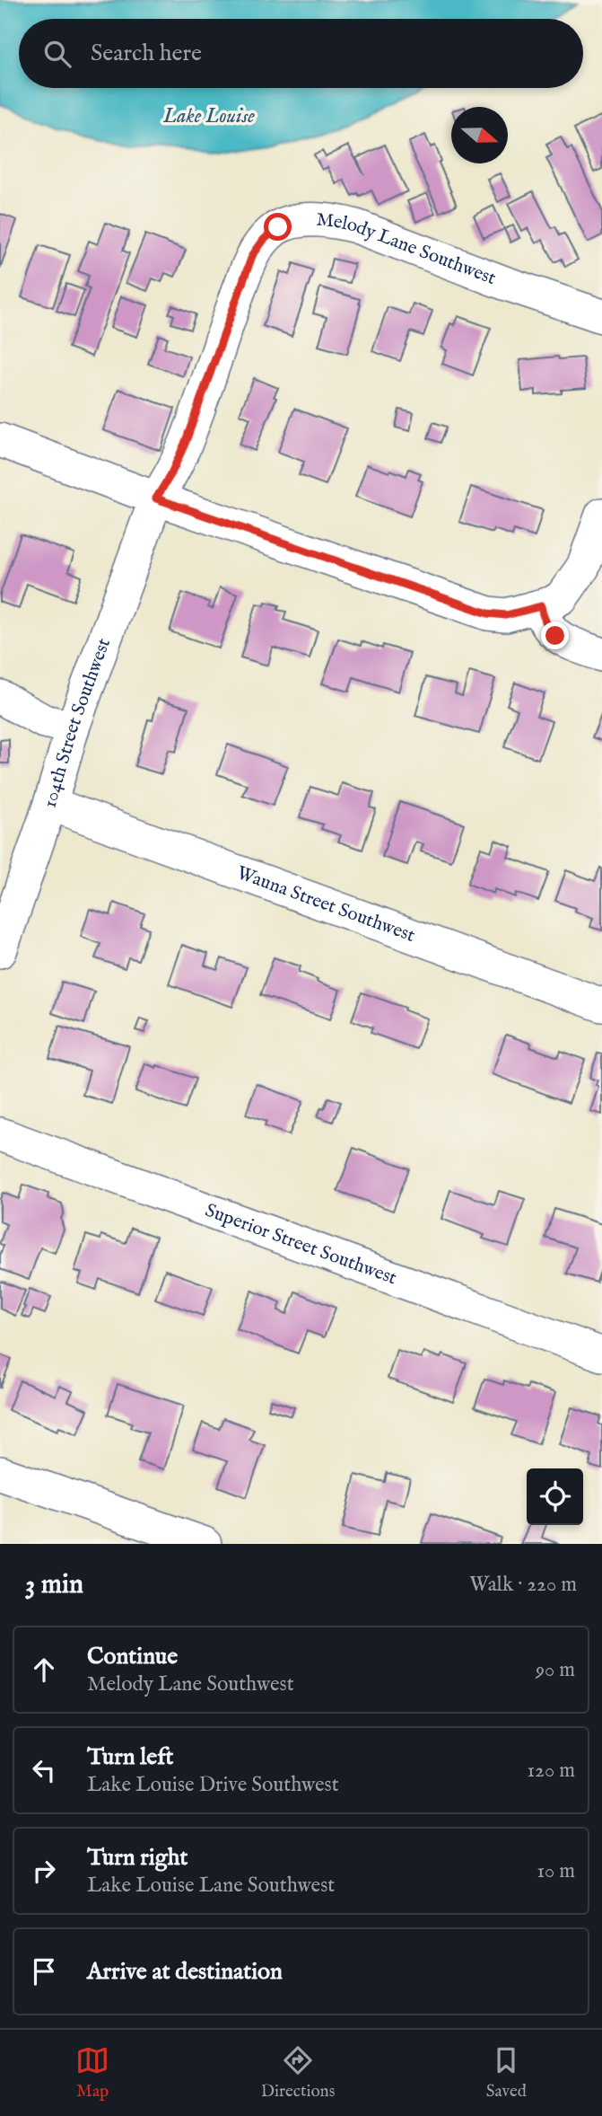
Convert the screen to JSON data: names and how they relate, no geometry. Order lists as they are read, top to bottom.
{
  "streets": {
    "street": [
      "Melody Lane Southwest",
      "104th Street Southwest",
      "Wauna Street Southwest",
      "Superior Street Southwest"
    ]
  },
  "crossings": [
    ["Melody Lane Southwest", "104th Street Southwest"],
    ["104th Street Southwest", "Wauna Street Southwest"]
  ],
  "water": ["Lake Louise"],
  "north": "right",
  "page": {
    "search": "Search here",
    "heading": ["3 min", "Walk · 220 m"],
    "list": [
      ["Continue", "Melody Lane Southwest", "90 m"],
      ["Turn left", "Lake Louise Drive Southwest", "120 m"],
      ["Turn right", "Lake Louise Lane Southwest", "10 m"],
      "Arrive at destination"
    ],
    "nav": ["Map", "Directions", "Saved"]
  }
}
